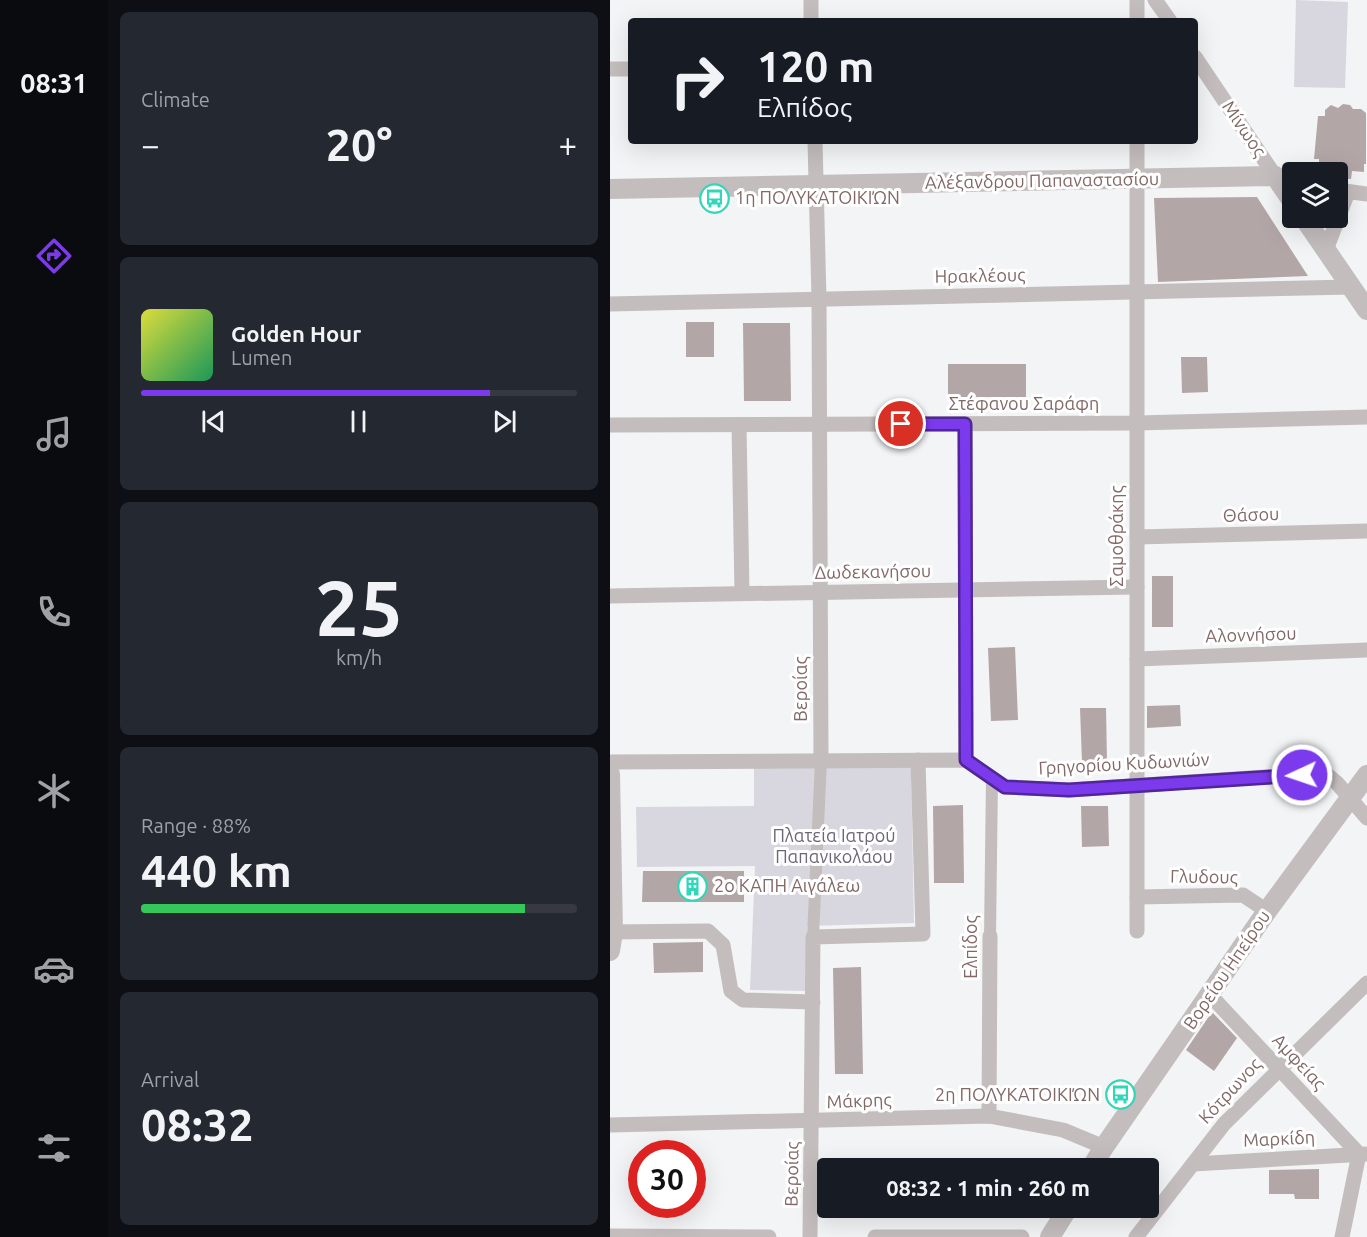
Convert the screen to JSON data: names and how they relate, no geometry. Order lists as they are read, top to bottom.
{
  "streets": {
    "street": [
      "Μίνωος",
      "Αλέξανδρου Παπαναστασίου",
      "Ηρακλέους",
      "Στέφανου Σαράφη",
      "Θάσου",
      "Σαμοθράκης",
      "Δωδεκανήσου",
      "Αλοννήσου",
      "Βεροίας",
      "Γρηγορίου Κυδωνιών",
      "Γλυδους",
      "Ελπίδος",
      "Βορείου Ηπείρου",
      "Αμφείας",
      "Κότρωνος",
      "Μάκρης",
      "Μαρκίδη"
    ]
  },
  "crossings": [
    ["Αλέξανδρου Παπαναστασίου", "Σαμοθράκης"],
    ["Αλέξανδρου Παπαναστασίου", "Βεροίας"],
    ["Ηρακλέους", "Σαμοθράκης"],
    ["Ηρακλέους", "Βεροίας"],
    ["Στέφανου Σαράφη", "Σαμοθράκης"],
    ["Στέφανου Σαράφη", "Βεροίας"],
    ["Θάσου", "Σαμοθράκης"],
    ["Σαμοθράκης", "Δωδεκανήσου"],
    ["Σαμοθράκης", "Αλοννήσου"],
    ["Σαμοθράκης", "Γρηγορίου Κυδωνιών"],
    ["Σαμοθράκης", "Γλυδους"],
    ["Δωδεκανήσου", "Βεροίας"],
    ["Βεροίας", "Μάκρης"],
    ["Γρηγορίου Κυδωνιών", "Ελπίδος"],
    ["Γρηγορίου Κυδωνιών", "Βορείου Ηπείρου"],
    ["Γλυδους", "Βορείου Ηπείρου"],
    ["Ελπίδος", "Μάκρης"],
    ["Βορείου Ηπείρου", "Αμφείας"],
    ["Βορείου Ηπείρου", "Μάκρης"],
    ["Αμφείας", "Κότρωνος"],
    ["Αμφείας", "Μαρκίδη"],
    ["Κότρωνος", "Μαρκίδη"]
  ],
  "parks": ["Πλατεία Ιατρού Παπανικολάου"],
  "places": {
    "bus stop": ["1η ΠΟΛΥΚΑΤΟΙΚΙΏΝ", "2η ΠΟΛΥΚΑΤΟΙΚΙΏΝ"],
    "building": ["2ο ΚΑΠΗ Αιγάλεω"]
  },
  "page": {
    "tabs": "08:31",
    "tile": [
      "Climate",
      ["25", "km/h"],
      ["Range · 88%", "440 km"],
      ["Arrival", "08:32"]
    ],
    "turn": ["120 m", "Ελπίδος"],
    "heat": ["−", "20°", "+"],
    "song": ["Golden Hour", "Lumen"],
    "limit": "30",
    "trip": "08:32 · 1 min · 260 m"
  }
}
